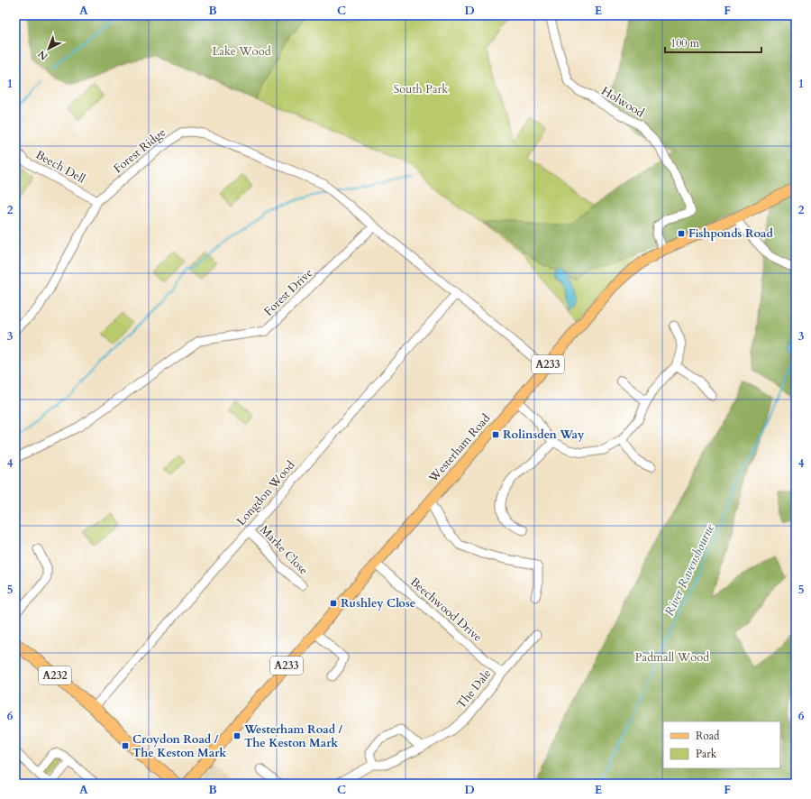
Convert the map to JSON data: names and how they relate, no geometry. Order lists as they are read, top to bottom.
{
  "streets": {
    "highway": ["A232"],
    "main road": ["A233", "Westerham Road"],
    "street": [
      "Holwood",
      "Forest Ridge",
      "Beech Dell",
      "Forest Drive",
      "Longdon Wood",
      "Marke Close",
      "Beechwood Drive",
      "The Dale"
    ]
  },
  "crossings": [
    ["Holwood", "Westerham Road"],
    ["Forest Ridge", "Beech Dell"],
    ["Forest Ridge", "Forest Drive"],
    ["Westerham Road", "Beechwood Drive"],
    ["Westerham Road", "A232"],
    ["Longdon Wood", "Marke Close"],
    ["Longdon Wood", "A232"],
    ["Beechwood Drive", "The Dale"]
  ],
  "water": ["River Ravensbourne"],
  "parks": ["Lake Wood", "South Park", "Padmall Wood"],
  "places": {
    "transit": [
      "Fishponds Road",
      "Rolinsden Way",
      "Rushley Close",
      "Westerham Road / The Keston Mark",
      "Croydon Road / The Keston Mark"
    ]
  },
  "legend": ["Road", "Park"],
  "scale_bar": "100 m",
  "north": "bottom left",
  "grid": {
    "columns": [
      "A",
      "B",
      "C",
      "D",
      "E",
      "F"
    ],
    "rows": [
      "1",
      "2",
      "3",
      "4",
      "5",
      "6"
    ]
  }
}
